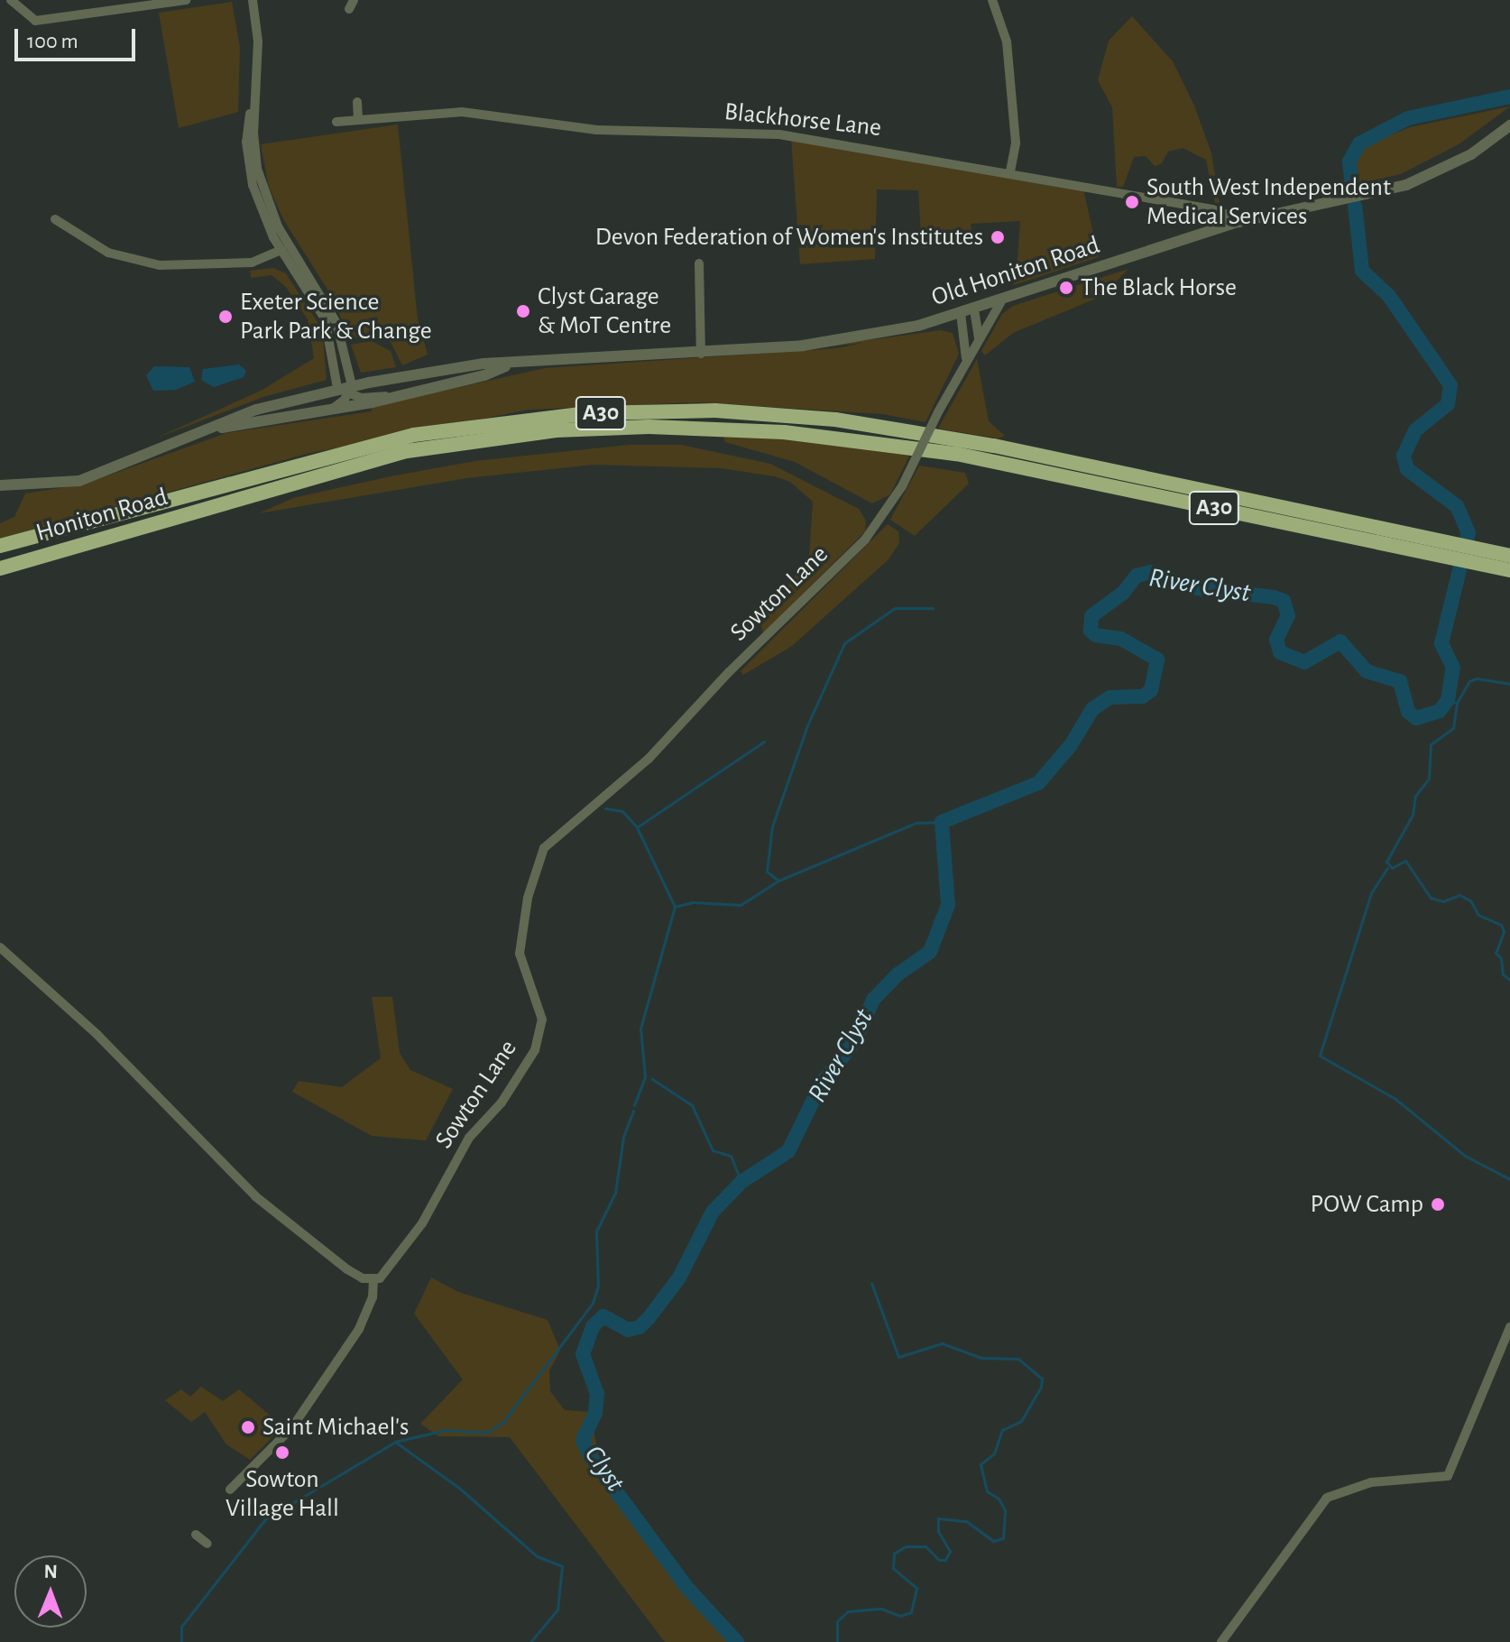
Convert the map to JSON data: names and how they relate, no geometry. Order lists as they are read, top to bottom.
{
  "streets": {
    "highway": ["A30", "Honiton Road"],
    "street": ["Blackhorse Lane", "Old Honiton Road", "Sowton Lane"]
  },
  "crossings": [
    ["Blackhorse Lane", "Old Honiton Road"],
    ["Old Honiton Road", "Sowton Lane"],
    ["A30", "Honiton Road"]
  ],
  "water": ["River Clyst", "Clyst"],
  "places": [
    "South West Independent Medical Services",
    "Devon Federation of Women's Institutes",
    "The Black Horse",
    "Clyst Garage & MoT Centre",
    "Exeter Science Park Park & Change",
    "POW Camp",
    "Saint Michael's",
    "Sowton Village Hall"
  ],
  "scale_bar": "100 m",
  "north": "top"
}
